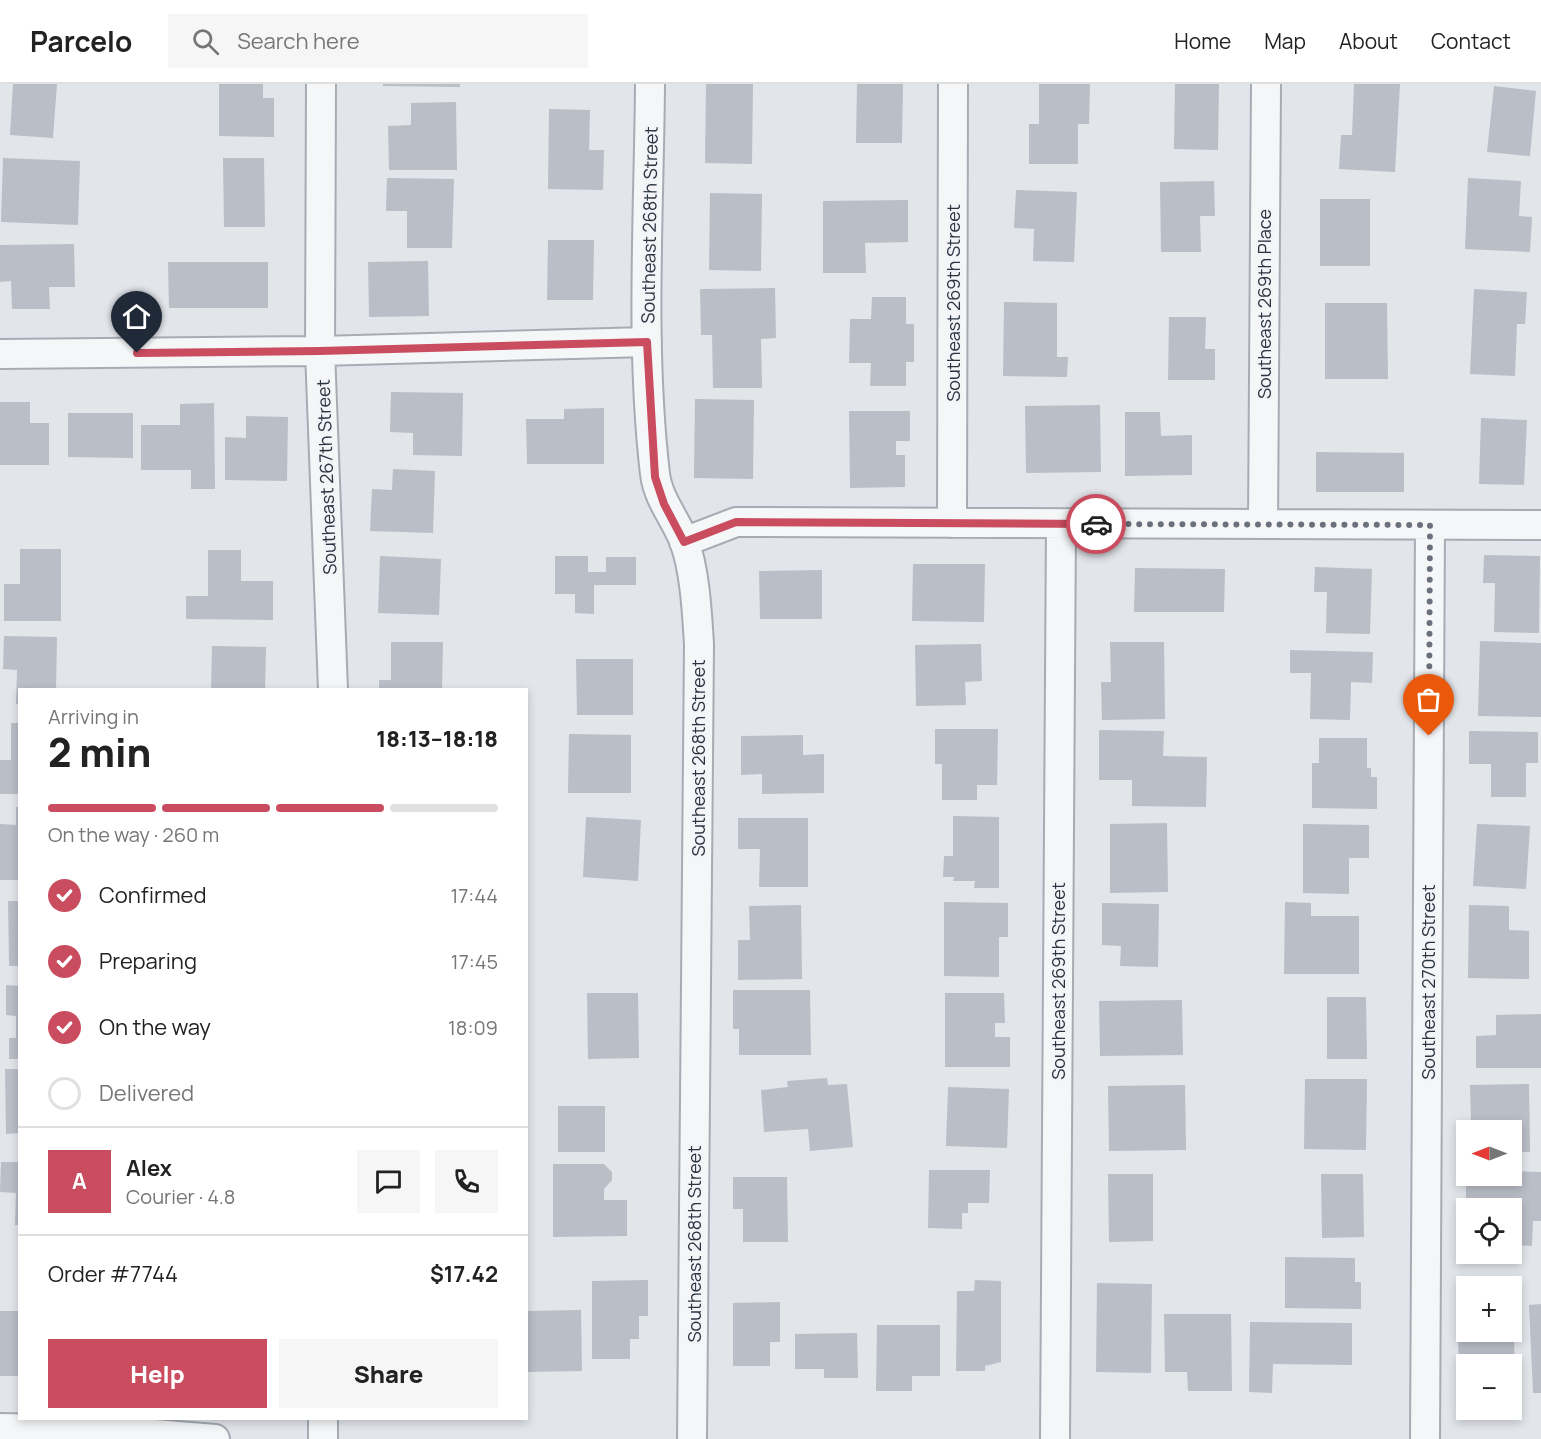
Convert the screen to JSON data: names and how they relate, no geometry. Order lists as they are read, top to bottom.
{
  "streets": {
    "street": [
      "Southeast 268th Street",
      "Southeast 269th Street",
      "Southeast 269th Place",
      "Southeast 267th Street",
      "Southeast 270th Street"
    ]
  },
  "north": "left",
  "page": {
    "header": "Parcelo",
    "search": "Search here",
    "nav": [
      "Home",
      "Map",
      "About",
      "Contact"
    ],
    "heading": ["2 min", "Arriving in", "18:13–18:18"],
    "panel": [
      "Alex",
      "Courier · 4.8",
      "Order #7744",
      "$17.42"
    ],
    "bar": "On the way · 260 m",
    "list": [
      ["Confirmed", "17:44"],
      ["Preparing", "17:45"],
      ["On the way", "18:09"],
      "Delivered"
    ],
    "map_buttons": ["+", "−"],
    "round": "A",
    "buttons": ["Help", "Share"]
  }
}
